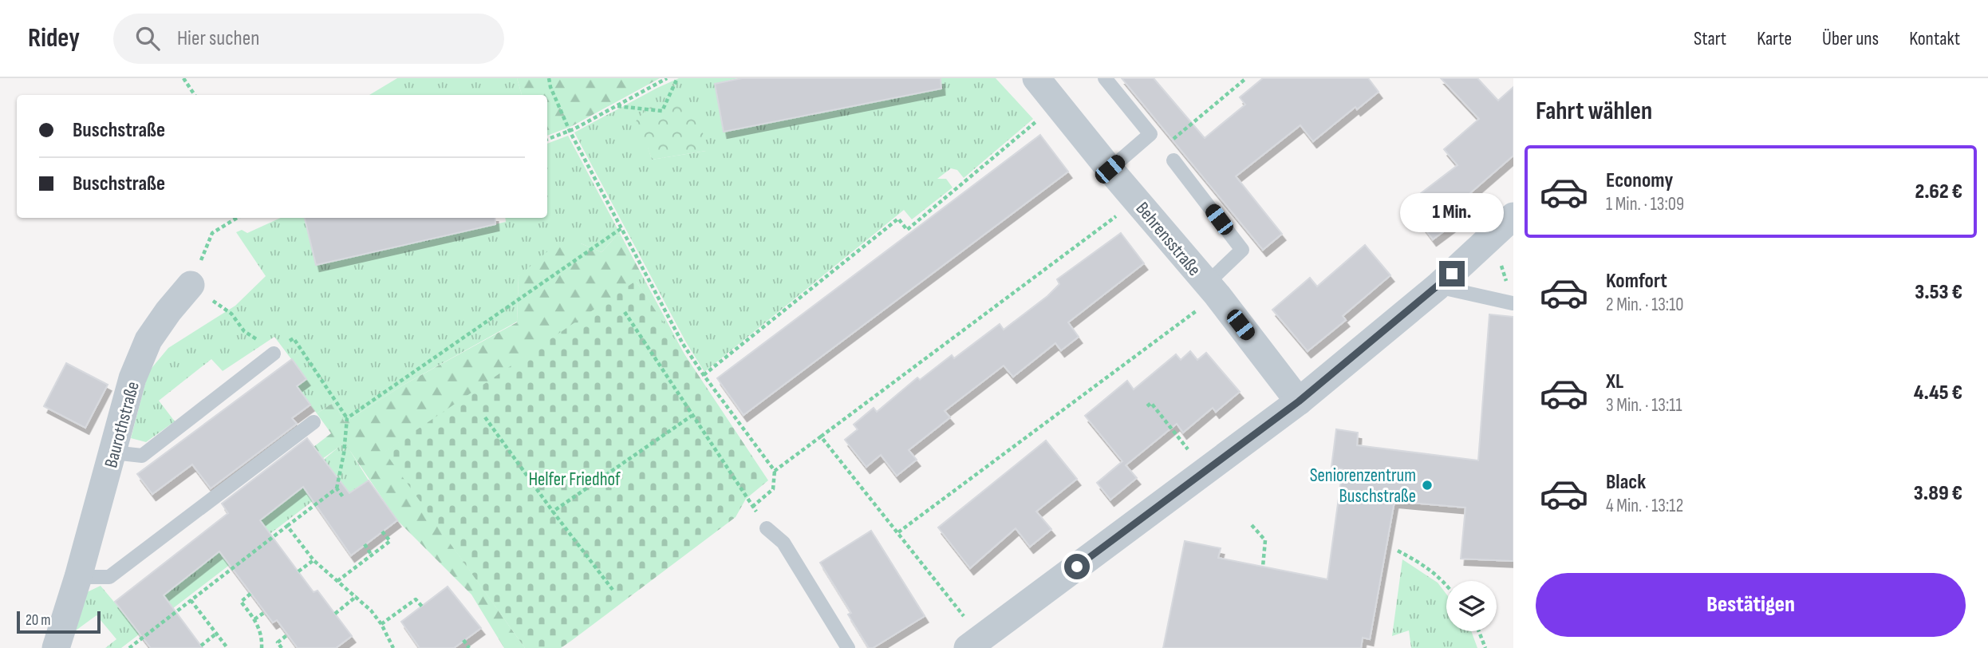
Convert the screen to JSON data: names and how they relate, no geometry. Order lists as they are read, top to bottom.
{
  "streets": {
    "street": ["Behrensstraße", "Baurothstraße"]
  },
  "parks": ["Helfer Friedhof"],
  "places": ["Seniorenzentrum Buschstraße"],
  "scale_bar": "20 m",
  "page": {
    "header": "Ridey",
    "search": "Hier suchen",
    "nav": [
      "Start",
      "Karte",
      "Über uns",
      "Kontakt"
    ],
    "heading": "Fahrt wählen",
    "banner": ["Buschstraße", "Buschstraße"],
    "list": [
      {
        "name": "Economy",
        "note": "1 Min. · 13:09",
        "value": "2.62 €"
      },
      {
        "name": "Komfort",
        "note": "2 Min. · 13:10",
        "value": "3.53 €"
      },
      {
        "name": "XL",
        "note": "3 Min. · 13:11",
        "value": "4.45 €"
      },
      {
        "name": "Black",
        "note": "4 Min. · 13:12",
        "value": "3.89 €"
      }
    ],
    "bubble": "1 Min.",
    "buttons": "Bestätigen",
    "scale": "20 m"
  }
}
